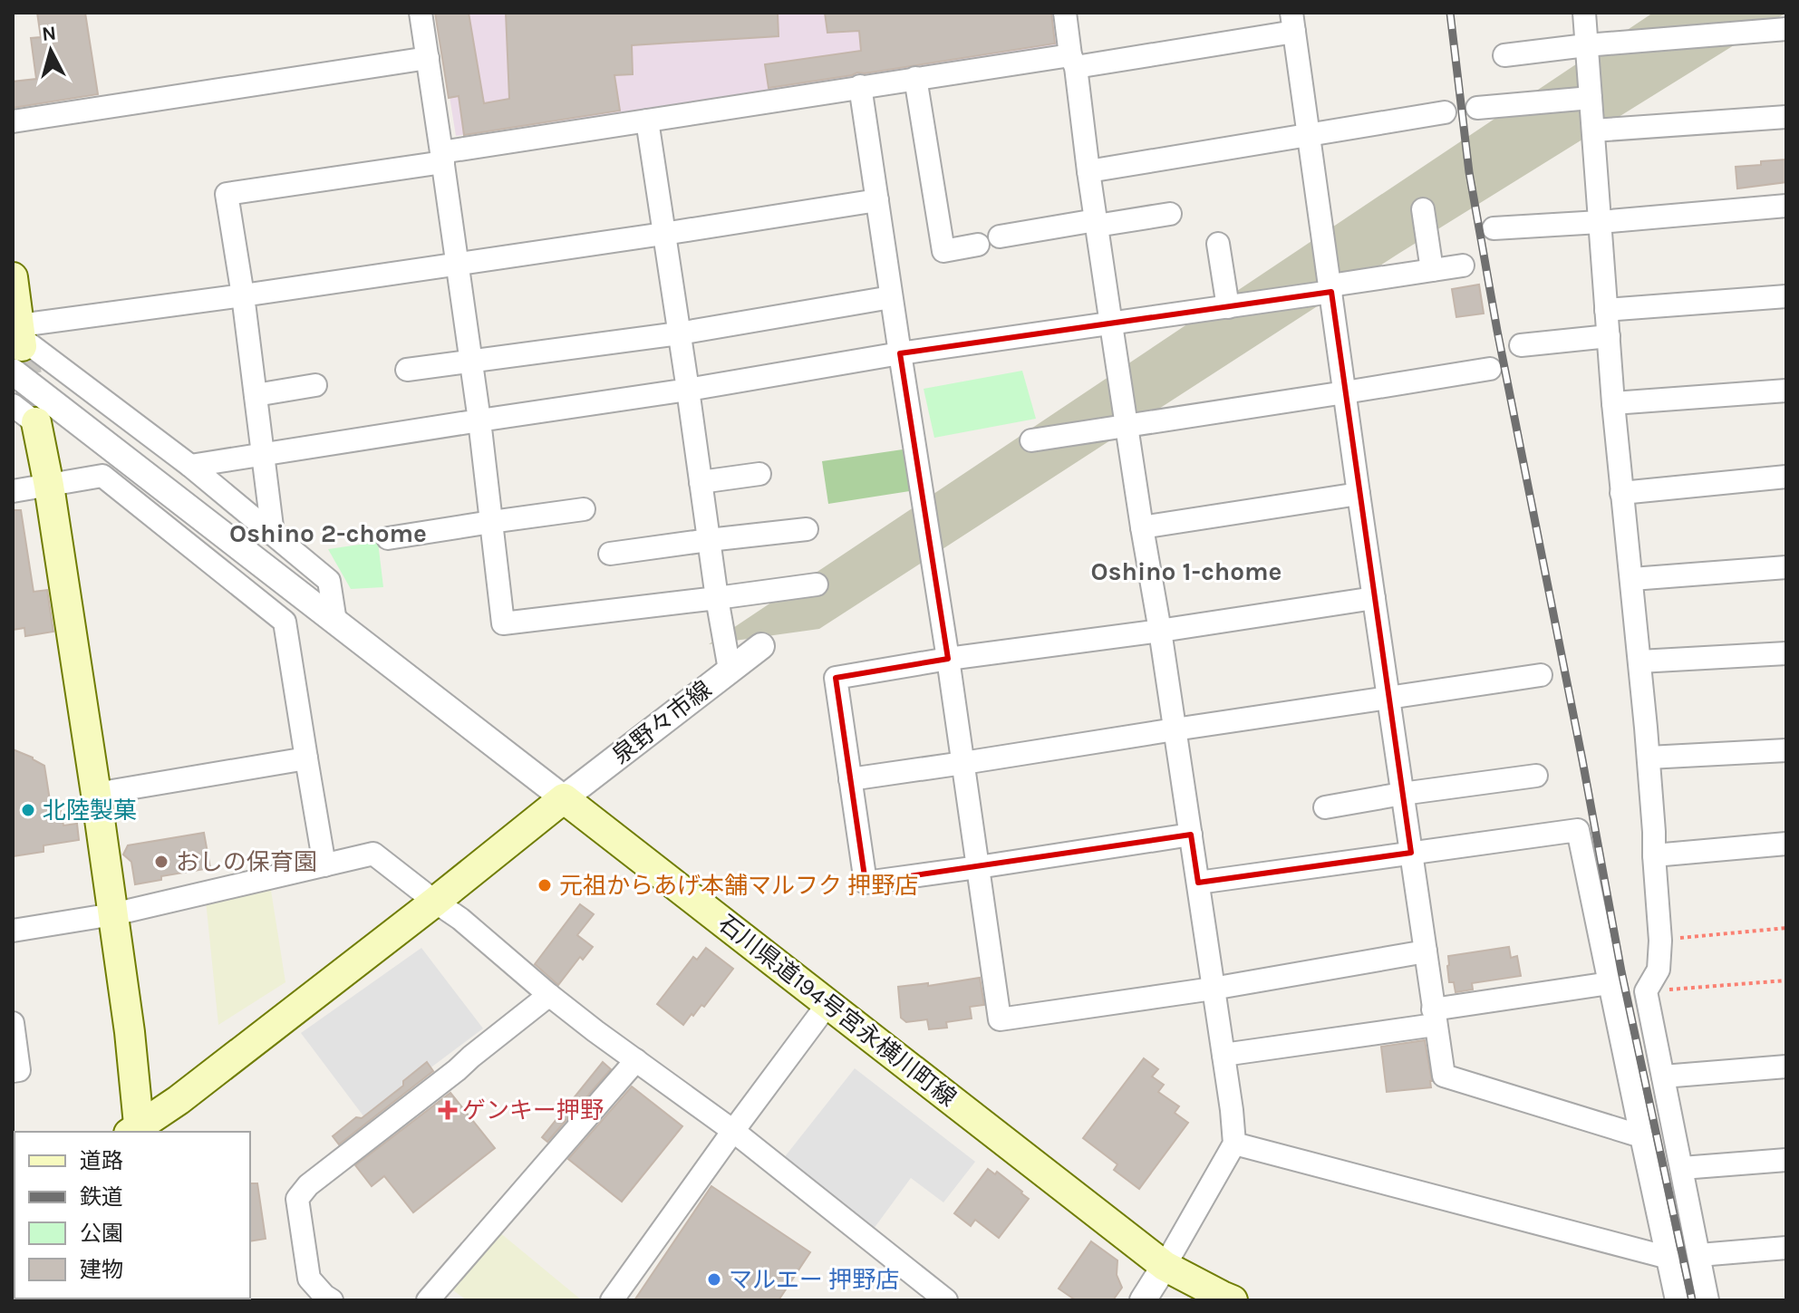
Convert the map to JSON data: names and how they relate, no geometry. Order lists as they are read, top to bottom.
{
  "streets": {
    "main road": ["石川県道194号宮永横川町線"],
    "street": ["泉野々市線"]
  },
  "crossings": [
    ["泉野々市線", "石川県道194号宮永横川町線"]
  ],
  "districts": ["Oshino 2-chome", "Oshino 1-chome"],
  "places": {
    "other": [
      "北陸製菓",
      "おしの保育園",
      "元祖からあげ本舗マルフク 押野店",
      "マルエー 押野店"
    ],
    "health": ["ゲンキー押野"]
  },
  "legend": [
    "道路",
    "鉄道",
    "公園",
    "建物"
  ],
  "north": "top"
}
